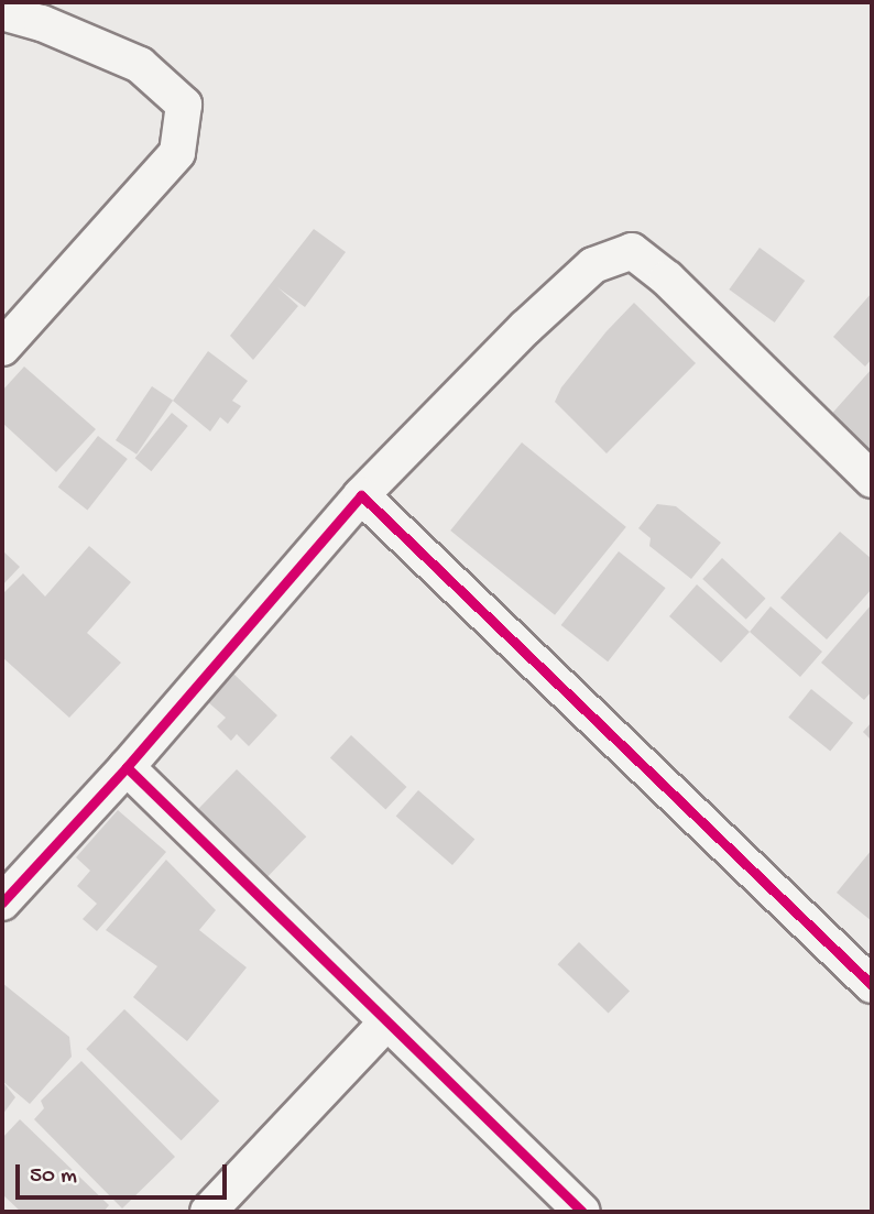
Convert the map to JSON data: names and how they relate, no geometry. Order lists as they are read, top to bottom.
{
  "scale_bar": "50 m"
}
